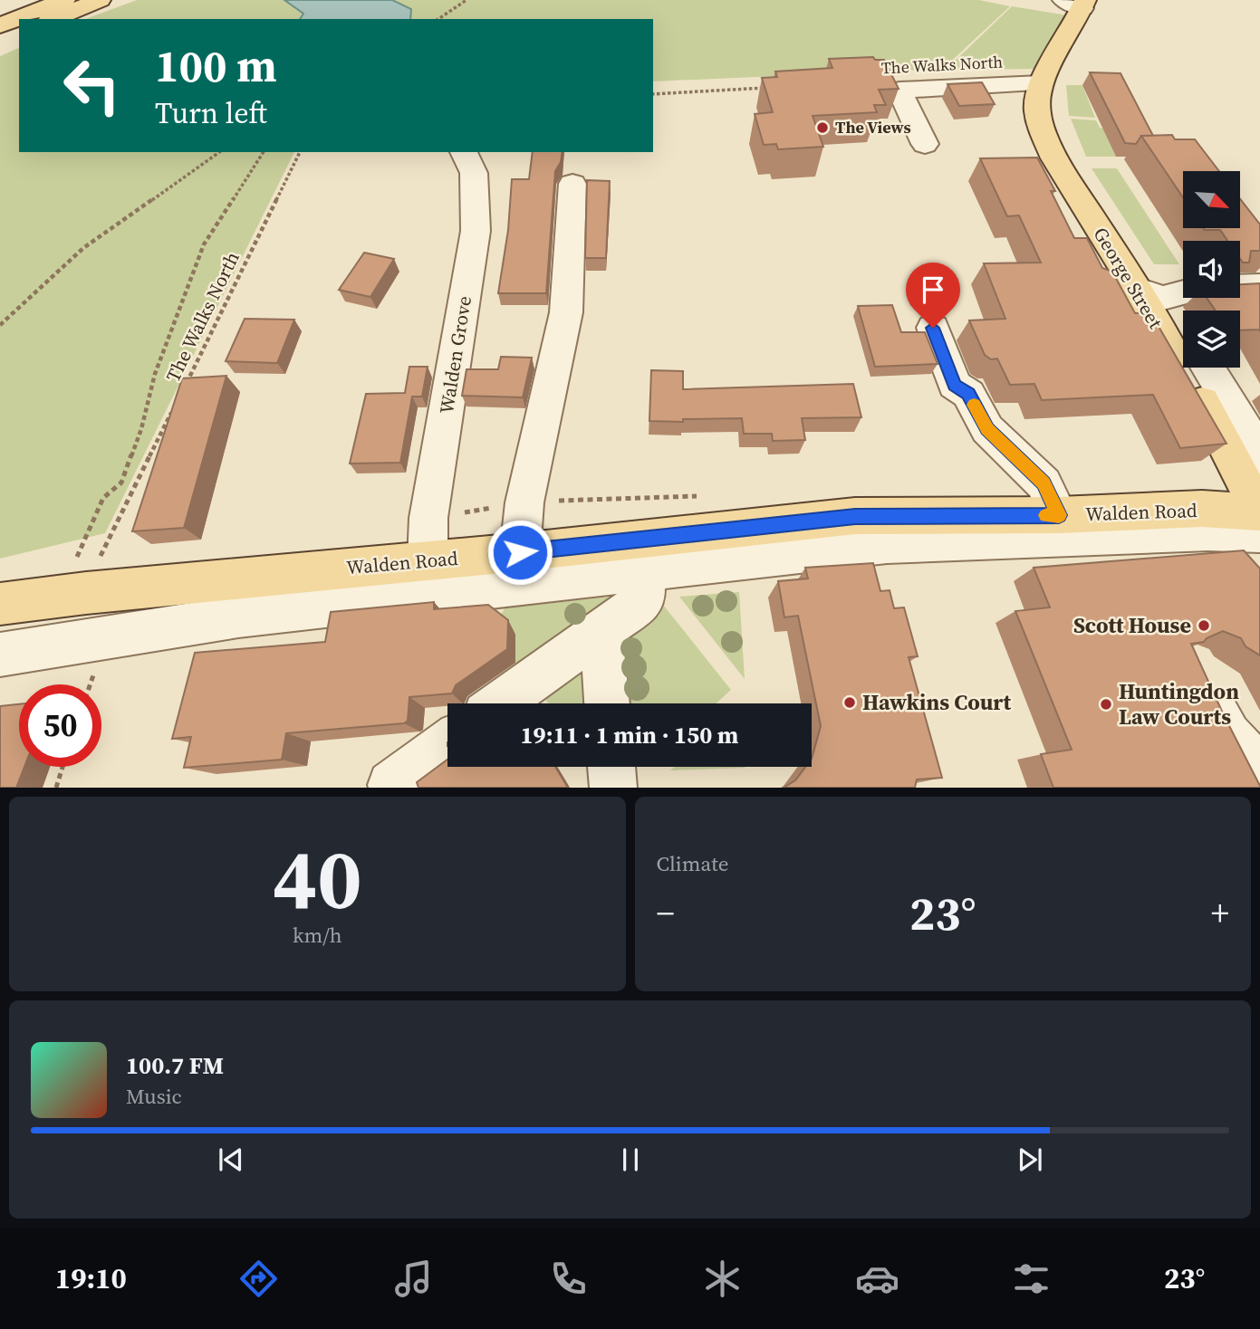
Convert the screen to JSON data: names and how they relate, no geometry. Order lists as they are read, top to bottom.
{
  "streets": {
    "main road": ["George Street", "Walden Road"],
    "street": ["Walden Grove"],
    "path": ["The Walks North"]
  },
  "crossings": [
    ["George Street", "Walden Road"],
    ["Walden Grove", "Walden Road"]
  ],
  "places": [
    "The Views",
    "Scott House",
    "Hawkins Court",
    "Huntingdon Law Courts"
  ],
  "north": "bottom right",
  "page": {
    "turn": ["100 m", "Turn left"],
    "limit": "50",
    "trip": "19:11 · 1 min · 150 m",
    "tile": [
      ["40", "km/h"],
      "Climate"
    ],
    "heat": ["−", "23°", "+"],
    "song": ["100.7 FM", "Music"],
    "tabs": ["19:10", "23°"]
  }
}
